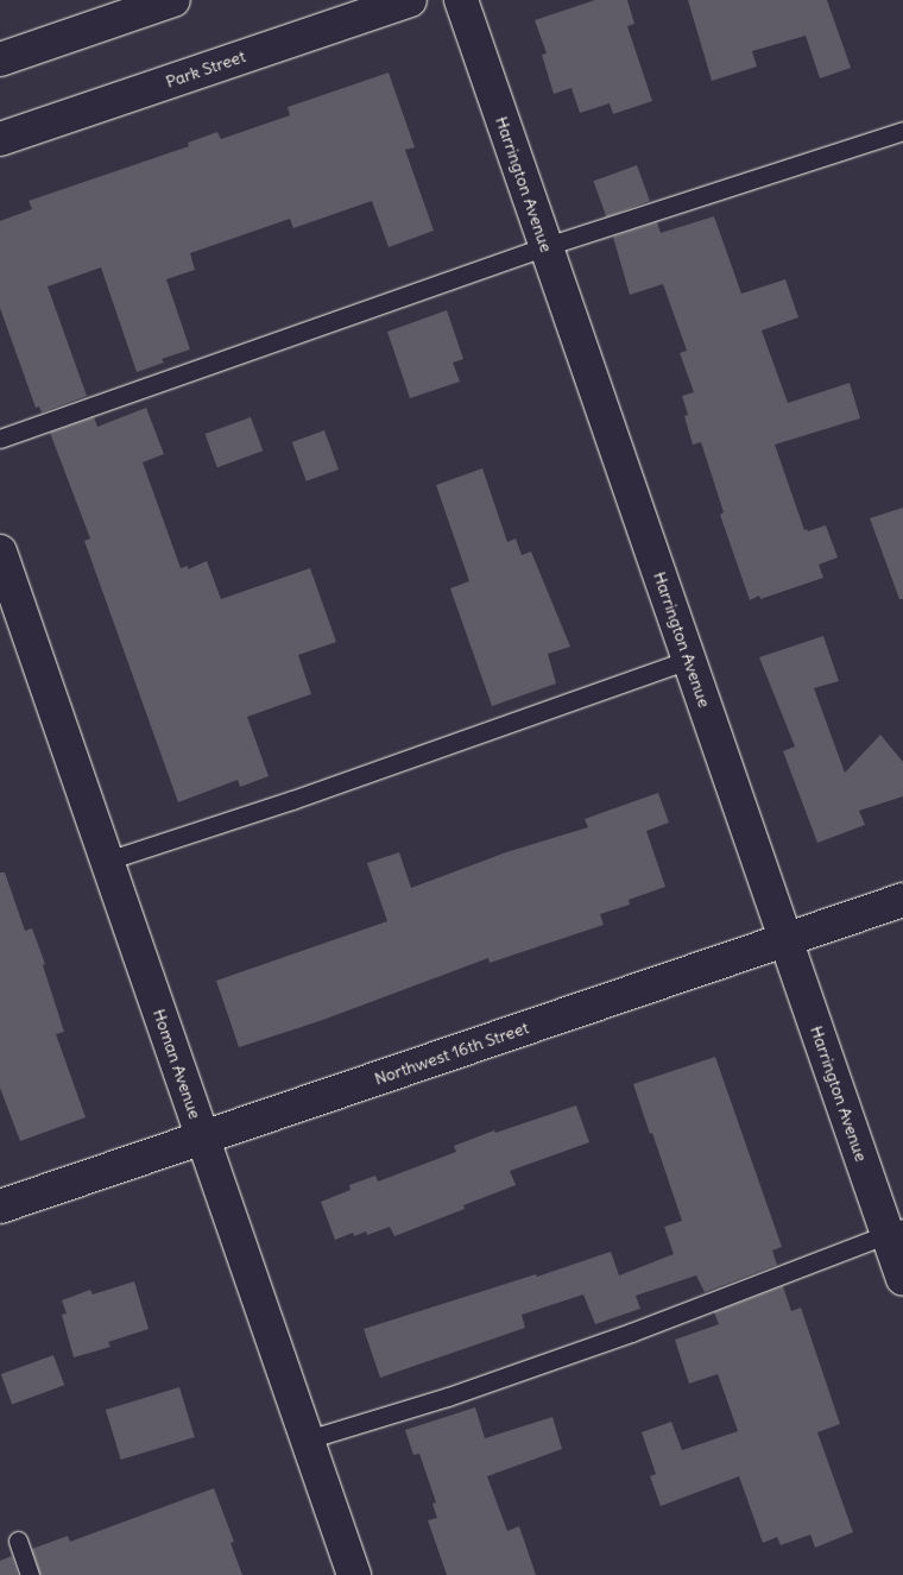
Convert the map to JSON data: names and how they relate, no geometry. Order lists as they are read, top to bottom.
{
  "streets": {
    "street": [
      "Park Street",
      "Harrington Avenue",
      "Northwest 16th Street",
      "Homan Avenue"
    ]
  },
  "crossings": [
    ["Harrington Avenue", "Northwest 16th Street"],
    ["Northwest 16th Street", "Homan Avenue"]
  ]
}
